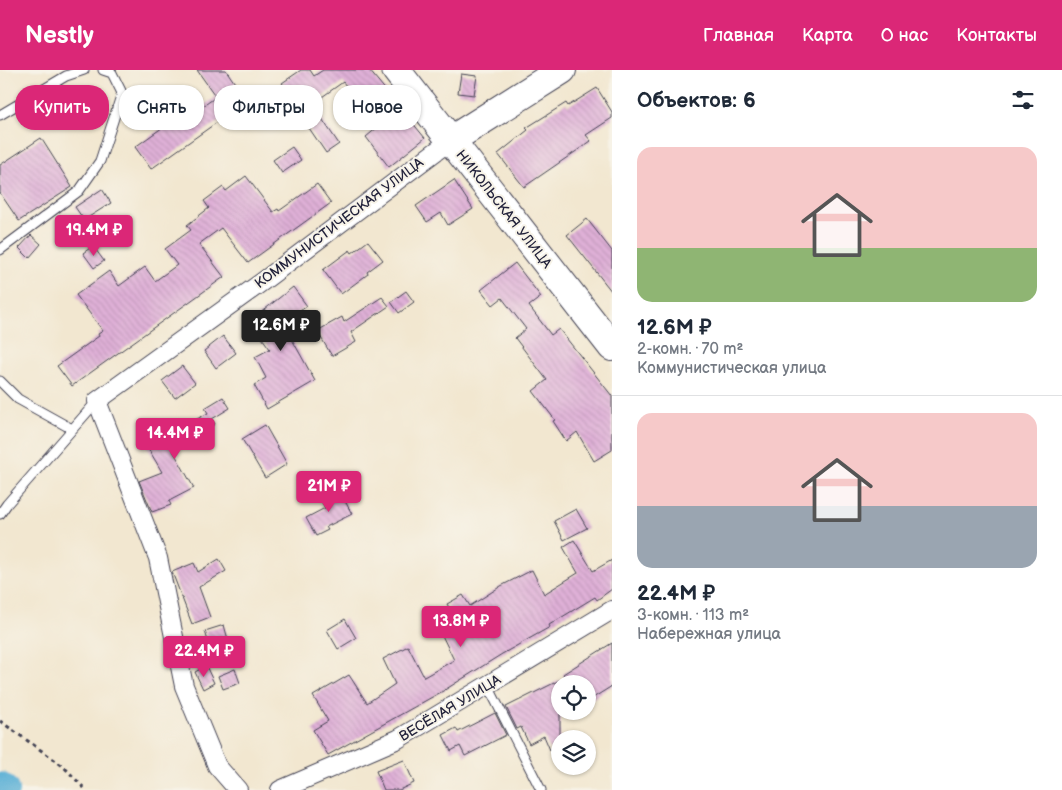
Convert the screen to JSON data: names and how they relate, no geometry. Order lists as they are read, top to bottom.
{
  "streets": {
    "main road": ["НИКОЛЬСКАЯ УЛИЦА", "КОММУНИСТИЧЕСКАЯ УЛИЦА"],
    "street": ["ВЕСЁЛАЯ УЛИЦА"]
  },
  "crossings": [
    ["НИКОЛЬСКАЯ УЛИЦА", "КОММУНИСТИЧЕСКАЯ УЛИЦА"]
  ],
  "page": {
    "header": "Nestly",
    "nav": [
      "Главная",
      "Карта",
      "О нас",
      "Контакты"
    ],
    "heading": "Объектов: 6",
    "chip": [
      "Купить",
      "Снять",
      "Фильтры",
      "Новое"
    ],
    "list": [
      {
        "name": "12.6M ₽",
        "note": "2-комн. · 70 m² · Коммунистическая улица"
      },
      {
        "name": "22.4M ₽",
        "note": "3-комн. · 113 m² · Набережная улица"
      }
    ],
    "price": [
      "19.4M ₽",
      "12.6M ₽",
      "14.4M ₽",
      "21M ₽",
      "13.8M ₽",
      "22.4M ₽"
    ]
  }
}
